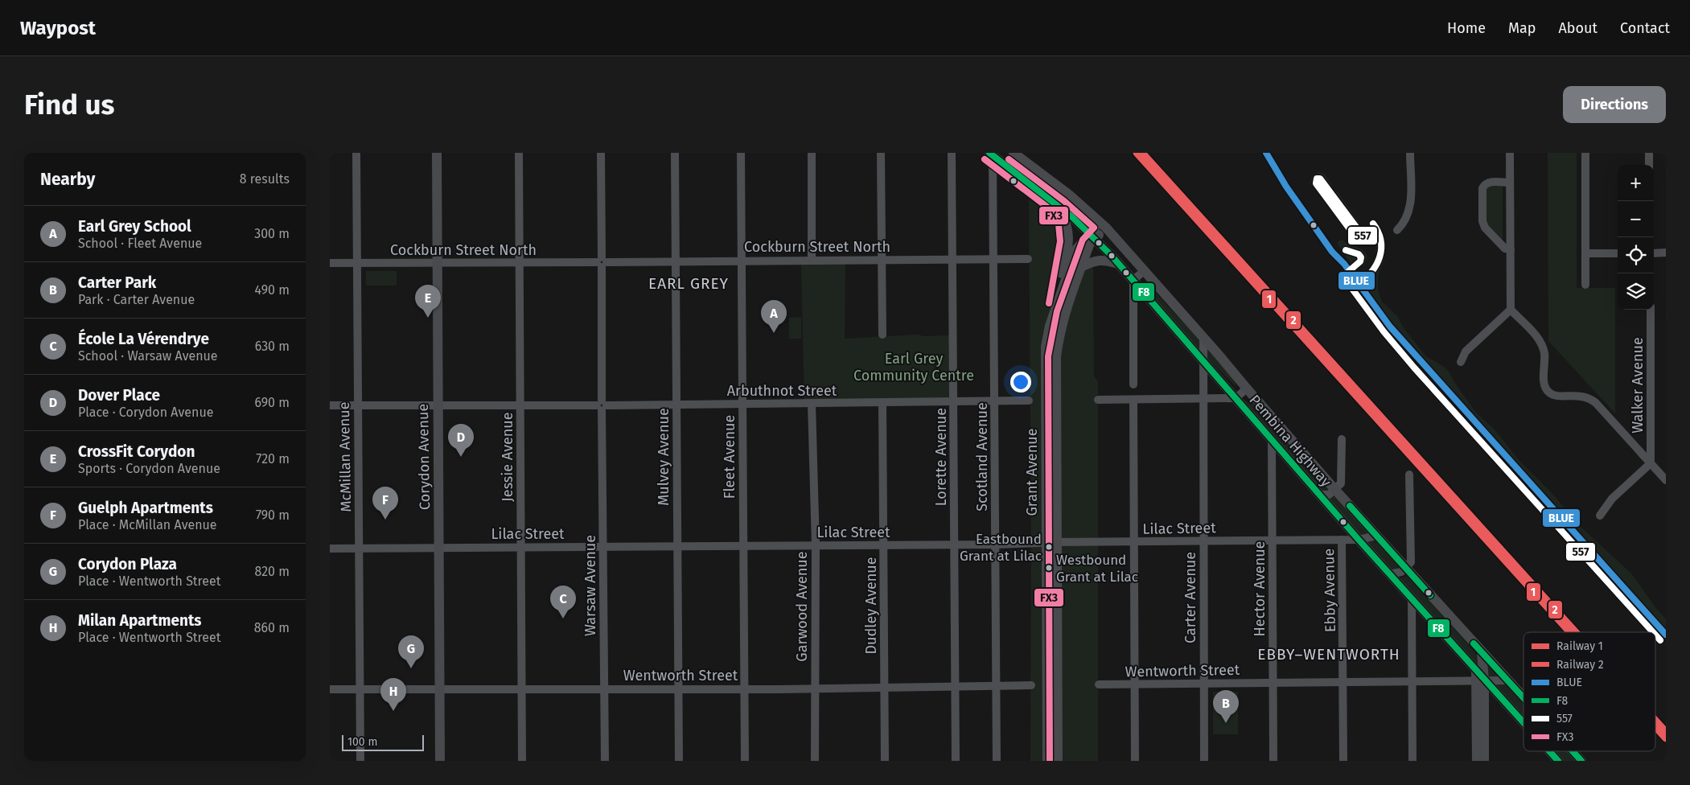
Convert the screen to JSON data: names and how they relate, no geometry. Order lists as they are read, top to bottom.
{
  "streets": {
    "main road": ["Pembina Highway", "Corydon Avenue", "Grant Avenue"],
    "street": [
      "Cockburn Street North",
      "Walker Avenue",
      "Arbuthnot Street",
      "McMillan Avenue",
      "Jessie Avenue",
      "Mulvey Avenue",
      "Fleet Avenue",
      "Lorette Avenue",
      "Scotland Avenue",
      "Lilac Street",
      "Warsaw Avenue",
      "Hector Avenue",
      "Ebby Avenue",
      "Carter Avenue",
      "Dudley Avenue",
      "Garwood Avenue",
      "Wentworth Street"
    ]
  },
  "crossings": [
    ["Cockburn Street North", "McMillan Avenue"],
    ["Cockburn Street North", "Corydon Avenue"],
    ["Cockburn Street North", "Jessie Avenue"],
    ["Cockburn Street North", "Mulvey Avenue"],
    ["Cockburn Street North", "Fleet Avenue"],
    ["Cockburn Street North", "Lorette Avenue"],
    ["Cockburn Street North", "Scotland Avenue"],
    ["Cockburn Street North", "Warsaw Avenue"],
    ["Arbuthnot Street", "McMillan Avenue"],
    ["Arbuthnot Street", "Corydon Avenue"],
    ["Arbuthnot Street", "Jessie Avenue"],
    ["Arbuthnot Street", "Mulvey Avenue"],
    ["Arbuthnot Street", "Fleet Avenue"],
    ["Arbuthnot Street", "Lorette Avenue"],
    ["Arbuthnot Street", "Scotland Avenue"],
    ["Arbuthnot Street", "Warsaw Avenue"],
    ["Arbuthnot Street", "Dudley Avenue"],
    ["Arbuthnot Street", "Garwood Avenue"],
    ["Pembina Highway", "Scotland Avenue"],
    ["Pembina Highway", "Grant Avenue"],
    ["Pembina Highway", "Lilac Street"],
    ["Pembina Highway", "Hector Avenue"],
    ["Pembina Highway", "Carter Avenue"],
    ["Pembina Highway", "Wentworth Street"],
    ["McMillan Avenue", "Lilac Street"],
    ["McMillan Avenue", "Wentworth Street"],
    ["Corydon Avenue", "Lilac Street"],
    ["Corydon Avenue", "Wentworth Street"],
    ["Jessie Avenue", "Lilac Street"],
    ["Jessie Avenue", "Wentworth Street"],
    ["Mulvey Avenue", "Lilac Street"],
    ["Mulvey Avenue", "Wentworth Street"],
    ["Fleet Avenue", "Lilac Street"],
    ["Fleet Avenue", "Wentworth Street"],
    ["Lorette Avenue", "Lilac Street"],
    ["Lorette Avenue", "Wentworth Street"],
    ["Scotland Avenue", "Lilac Street"],
    ["Scotland Avenue", "Wentworth Street"],
    ["Grant Avenue", "Lilac Street"],
    ["Lilac Street", "Warsaw Avenue"],
    ["Lilac Street", "Hector Avenue"],
    ["Lilac Street", "Ebby Avenue"],
    ["Lilac Street", "Carter Avenue"],
    ["Lilac Street", "Dudley Avenue"],
    ["Lilac Street", "Garwood Avenue"],
    ["Warsaw Avenue", "Wentworth Street"],
    ["Hector Avenue", "Wentworth Street"],
    ["Ebby Avenue", "Wentworth Street"],
    ["Carter Avenue", "Wentworth Street"],
    ["Dudley Avenue", "Wentworth Street"],
    ["Garwood Avenue", "Wentworth Street"]
  ],
  "districts": ["EARL GREY", "EBBY–WENTWORTH"],
  "parks": ["Earl Grey Community Centre"],
  "places": ["Eastbound Grant at Lilac", "Westbound Grant at Lilac"],
  "lines": [
    "rail line 1",
    "rail line 2",
    "transit line BLUE",
    "transit line F8",
    "transit line FX3",
    "transit line 557"
  ],
  "legend": [
    "Railway 1",
    "Railway 2",
    "BLUE",
    "F8",
    "557",
    "FX3"
  ],
  "scale_bar": "100 m",
  "page": {
    "header": "Waypost",
    "nav": [
      "Home",
      "Map",
      "About",
      "Contact"
    ],
    "buttons": "Directions",
    "title": "Find us",
    "heading": ["Nearby", "8 results"],
    "map_buttons": ["+", "−"],
    "list": [
      {
        "mark": "A",
        "name": "Earl Grey School",
        "note": "School · Fleet Avenue",
        "value": "300 m"
      },
      {
        "mark": "B",
        "name": "Carter Park",
        "note": "Park · Carter Avenue",
        "value": "490 m"
      },
      {
        "mark": "C",
        "name": "École La Vérendrye",
        "note": "School · Warsaw Avenue",
        "value": "630 m"
      },
      {
        "mark": "D",
        "name": "Dover Place",
        "note": "Place · Corydon Avenue",
        "value": "690 m"
      },
      {
        "mark": "E",
        "name": "CrossFit Corydon",
        "note": "Sports · Corydon Avenue",
        "value": "720 m"
      },
      {
        "mark": "F",
        "name": "Guelph Apartments",
        "note": "Place · McMillan Avenue",
        "value": "790 m"
      },
      {
        "mark": "G",
        "name": "Corydon Plaza",
        "note": "Place · Wentworth Street",
        "value": "820 m"
      },
      {
        "mark": "H",
        "name": "Milan Apartments",
        "note": "Place · Wentworth Street",
        "value": "860 m"
      }
    ],
    "pins": [
      "E",
      "A",
      "D",
      "F",
      "C",
      "G",
      "H",
      "B"
    ],
    "scale": "100 m"
  }
}
